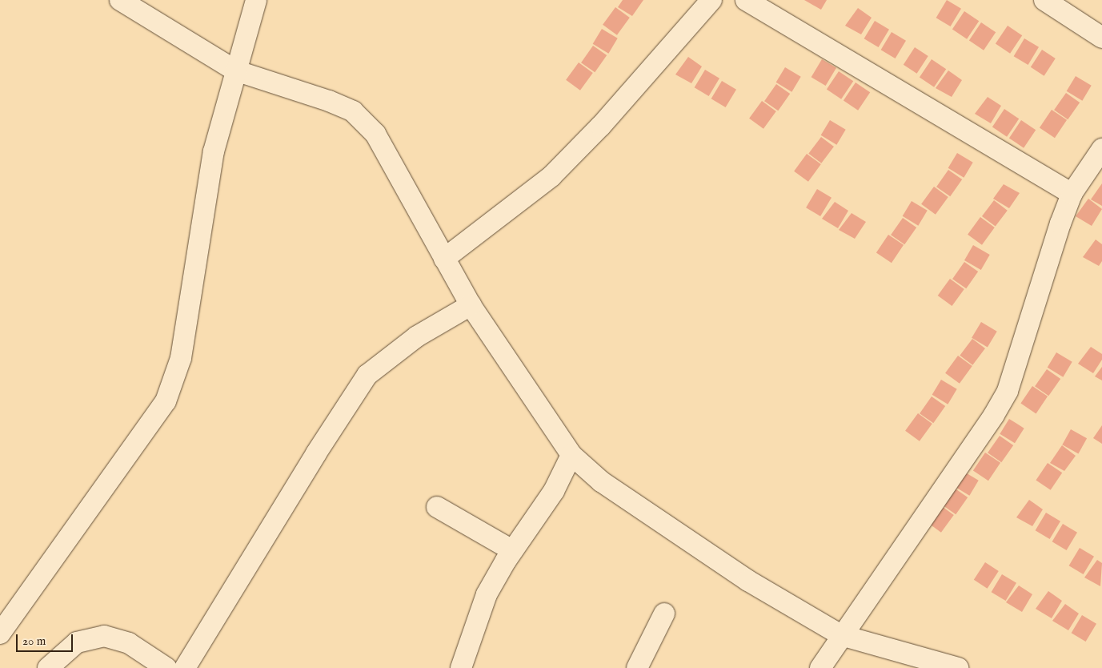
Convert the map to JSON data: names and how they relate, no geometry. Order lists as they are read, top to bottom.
{
  "scale_bar": "20 m"
}
